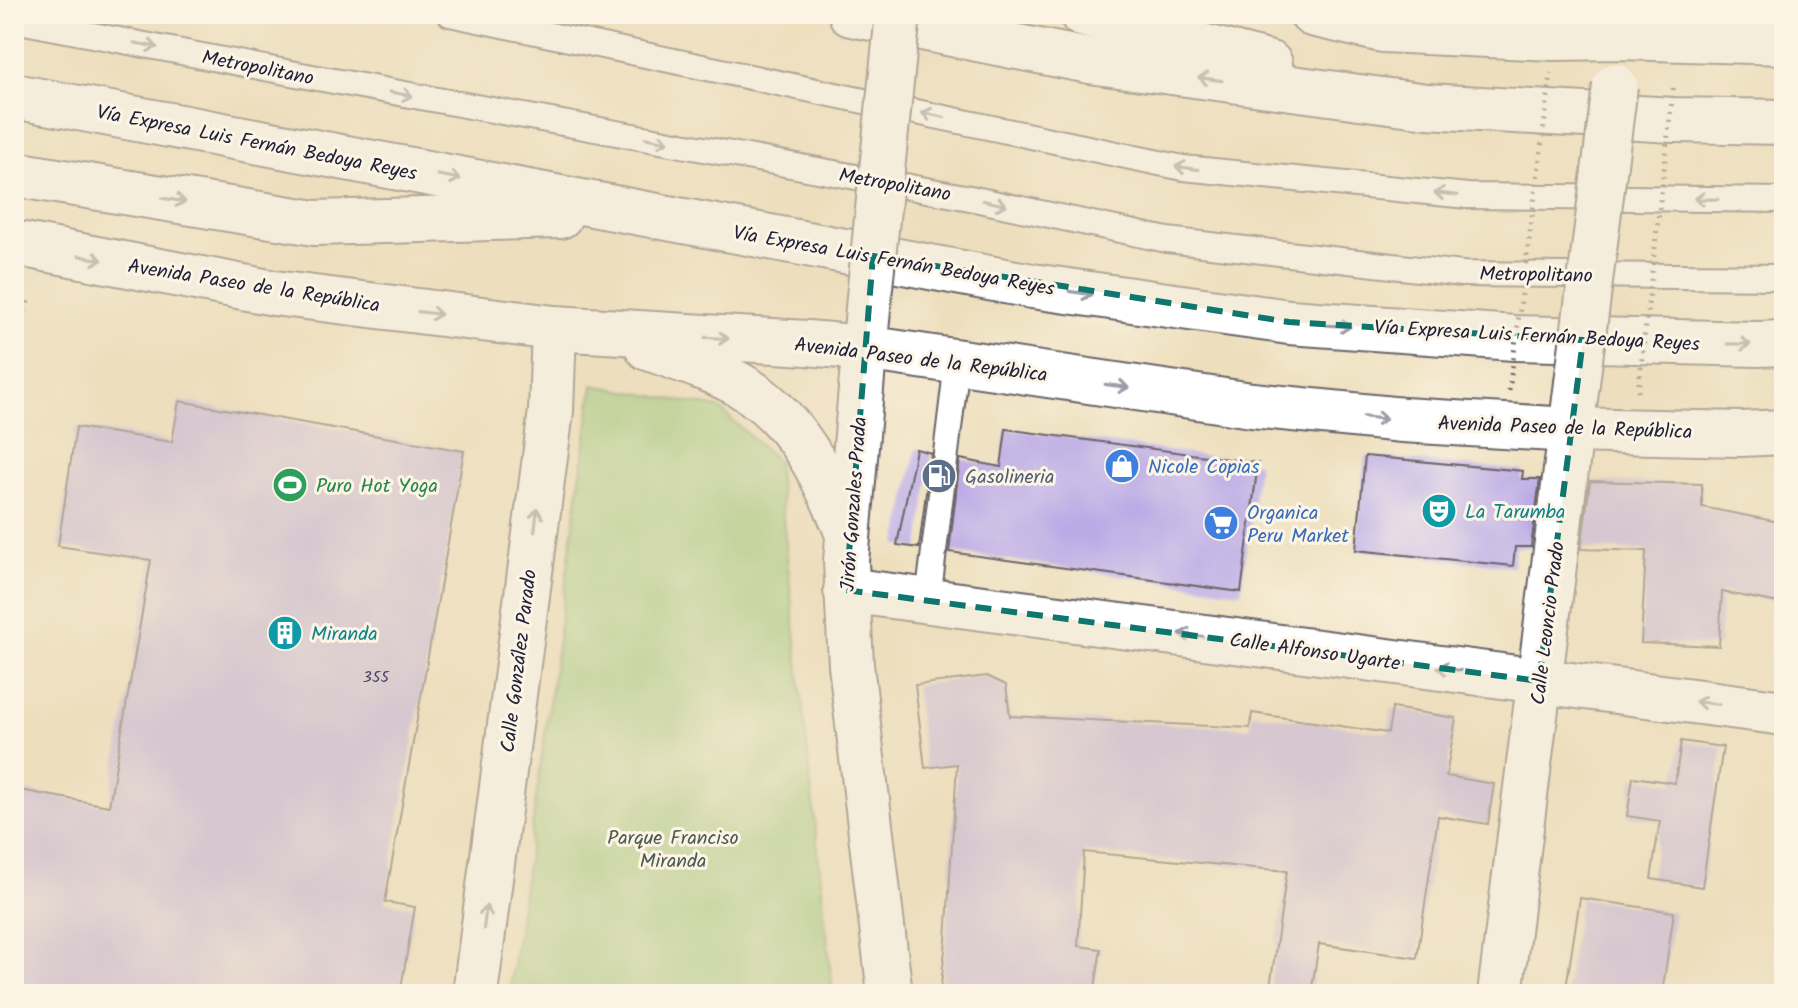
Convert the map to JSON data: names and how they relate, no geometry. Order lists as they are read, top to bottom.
{
  "streets": {
    "main road": [
      "Vía Expresa Luis Fernán Bedoya Reyes",
      "Avenida Paseo de la República",
      "Jirón Gonzales Prada",
      "Calle Leoncio Prado",
      "Calle Alfonso Ugarte",
      "Calle González Parado"
    ],
    "lane": ["Metropolitano"]
  },
  "crossings": [
    ["Avenida Paseo de la República", "Jirón Gonzales Prada"],
    ["Avenida Paseo de la República", "Calle Leoncio Prado"],
    ["Avenida Paseo de la República", "Calle González Parado"],
    ["Jirón Gonzales Prada", "Calle Alfonso Ugarte"],
    ["Calle Leoncio Prado", "Calle Alfonso Ugarte"]
  ],
  "one_way": ["Calle Alfonso Ugarte", "Calle González Parado"],
  "parks": ["Parque Franciso Miranda"],
  "places": {
    "shop": ["Nicole Copias"],
    "fuel station": ["Gasolineria"],
    "sports": ["Puro Hot Yoga"],
    "theatre": ["La Tarumba"],
    "supermarket": ["Organica Peru Market"],
    "building": ["Miranda"]
  },
  "house_numbers": ["355"]
}
